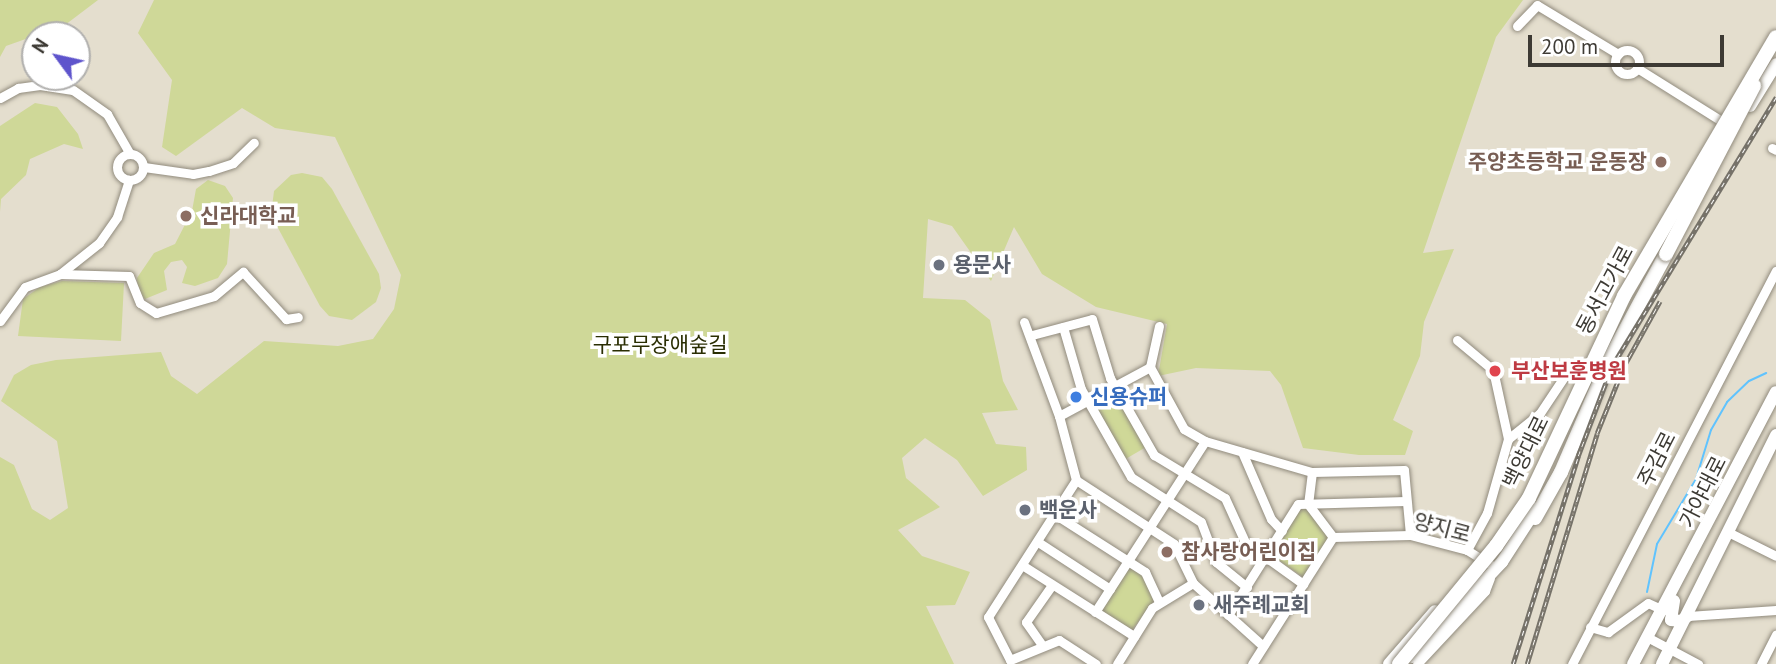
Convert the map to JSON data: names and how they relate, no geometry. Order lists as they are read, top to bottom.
{
  "streets": {
    "highway": ["동서고가로"],
    "main road": ["백양대로", "가야대로"],
    "street": ["주감로", "양지로"]
  },
  "crossings": [
    ["동서고가로", "백양대로"],
    ["백양대로", "양지로"]
  ],
  "parks": ["구포무장애숲길"],
  "places": [
    "주양초등학교 운동장",
    "신라대학교",
    "용문사",
    "부산보훈병원",
    "신용슈퍼",
    "백운사",
    "참사랑어린이집",
    "새주례교회"
  ],
  "scale_bar": "200 m",
  "north": "top left"
}
